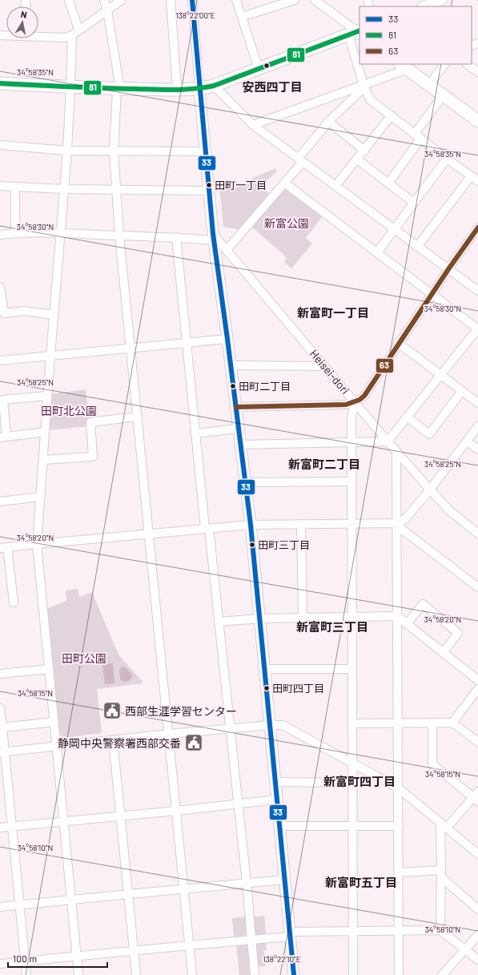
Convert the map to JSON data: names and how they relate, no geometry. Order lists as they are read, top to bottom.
{
  "streets": {
    "street": ["Heisei-dori"]
  },
  "districts": [
    "安西四丁目",
    "新富町一丁目",
    "新富町二丁目",
    "新富町三丁目",
    "新富町四丁目",
    "新富町五丁目"
  ],
  "parks": ["新富公園", "田町北公園", "田町公園"],
  "places": {
    "other": [
      "田町一丁目",
      "田町二丁目",
      "田町三丁目",
      "田町四丁目"
    ],
    "public building": ["西部生涯学習センター", "静岡中央警察署西部交番"]
  },
  "lines": ["transit line 33", "transit line 81", "transit line 63"],
  "legend": ["33", "81", "63"],
  "scale_bar": "100 m",
  "north": "top",
  "coordinates": [
    "138°22'00\"E",
    "34°58'35\"N",
    "34°58'30\"N",
    "34°58'25\"N",
    "34°58'20\"N",
    "34°58'15\"N",
    "34°58'10\"N",
    "138°22'10\"E"
  ]
}
